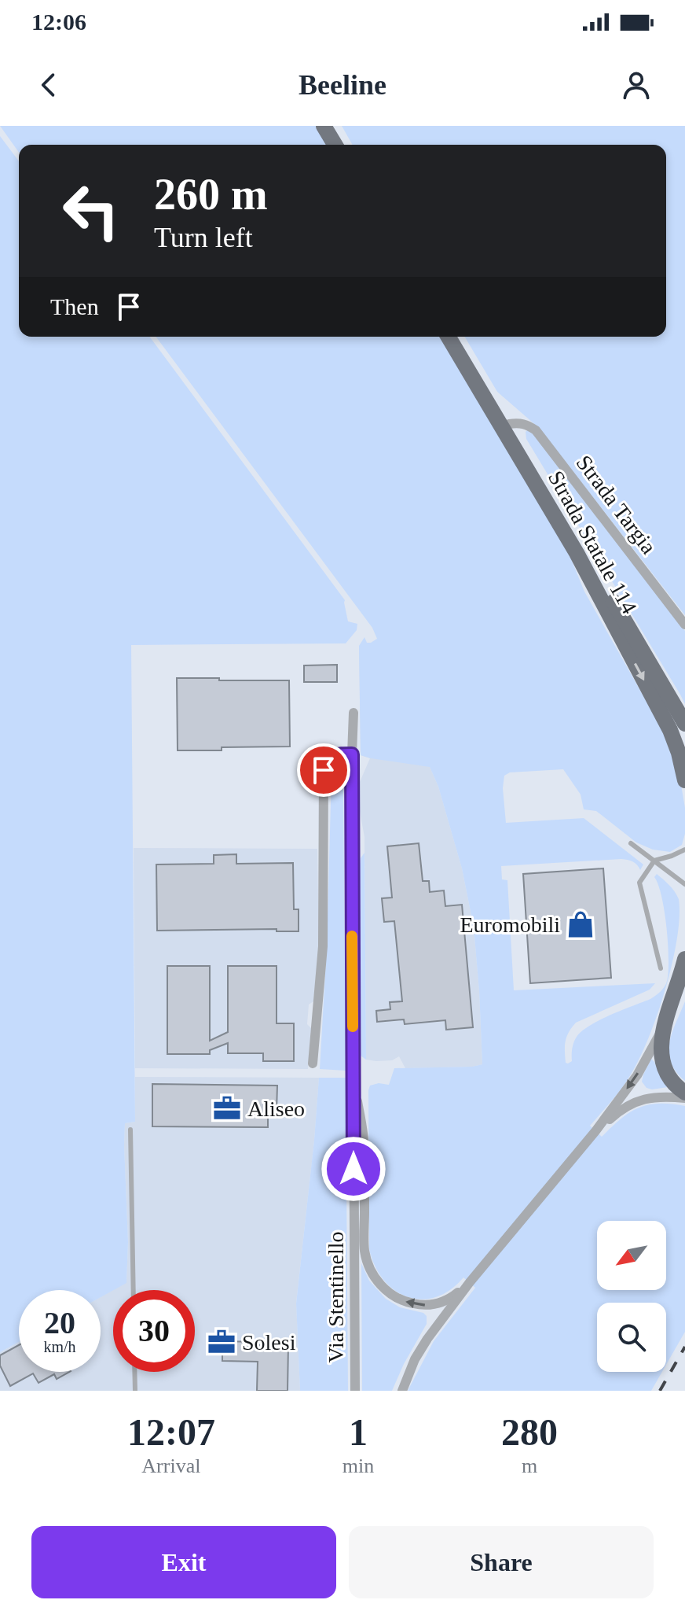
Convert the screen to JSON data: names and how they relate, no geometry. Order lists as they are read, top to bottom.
{
  "streets": {
    "main road": ["Strada Statale 114"],
    "street": ["Strada Targia", "Via Stentinello"]
  },
  "crossings": [
    ["Strada Targia", "Strada Statale 114"]
  ],
  "places": {
    "shop": ["Euromobili"],
    "office": ["Aliseo", "Solesi"]
  },
  "north": "bottom left",
  "page": {
    "status": "12:06",
    "header": "Beeline",
    "turn": ["260 m", "Turn left"],
    "then": "Then",
    "speed": "20 km/h",
    "limit": "30",
    "eta": [
      "12:07",
      "Arrival",
      "1",
      "min",
      "280",
      "m"
    ],
    "buttons": ["Exit", "Share"]
  }
}
